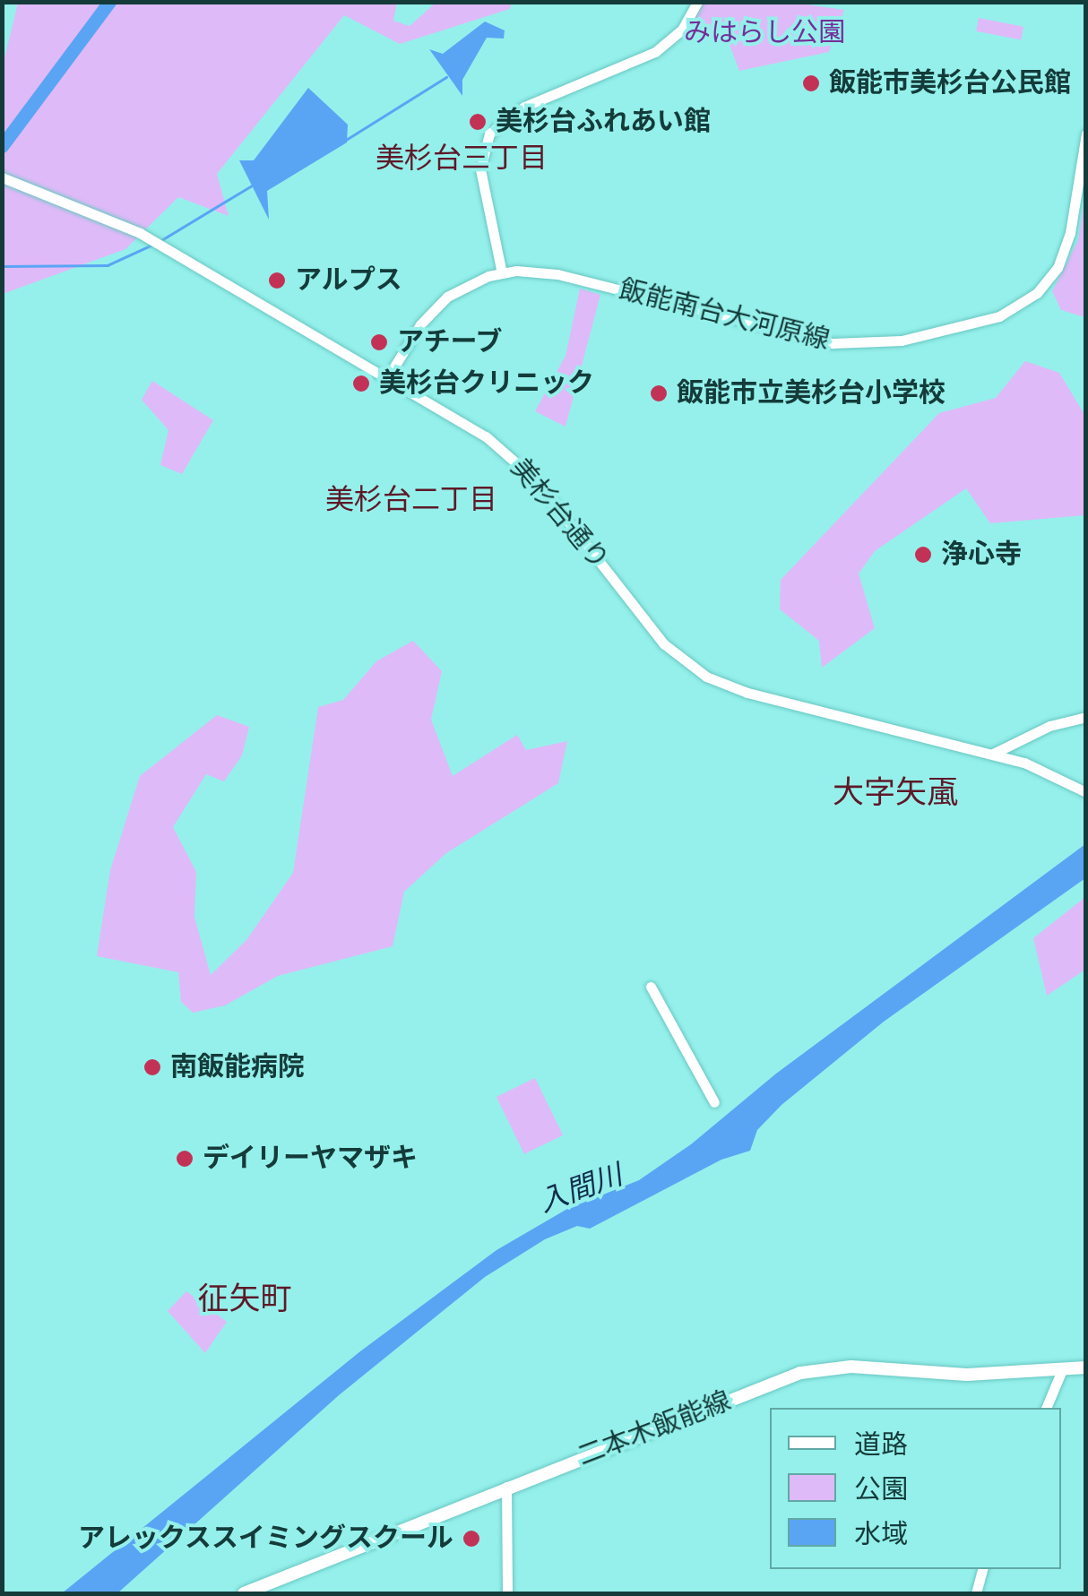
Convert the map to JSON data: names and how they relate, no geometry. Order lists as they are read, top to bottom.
{
  "streets": {
    "main road": ["二本木飯能線"],
    "street": ["飯能南台大河原線", "美杉台通り"]
  },
  "crossings": [
    ["飯能南台大河原線", "美杉台通り"]
  ],
  "districts": [
    "美杉台三丁目",
    "美杉台二丁目",
    "大字矢颪",
    "征矢町"
  ],
  "water": ["入間川"],
  "parks": ["みはらし公園"],
  "places": [
    "飯能市美杉台公民館",
    "美杉台ふれあい館",
    "アルプス",
    "アチーブ",
    "美杉台クリニック",
    "飯能市立美杉台小学校",
    "浄心寺",
    "南飯能病院",
    "デイリーヤマザキ",
    "アレックススイミングスクール"
  ],
  "legend": ["道路", "公園", "水域"]
}
